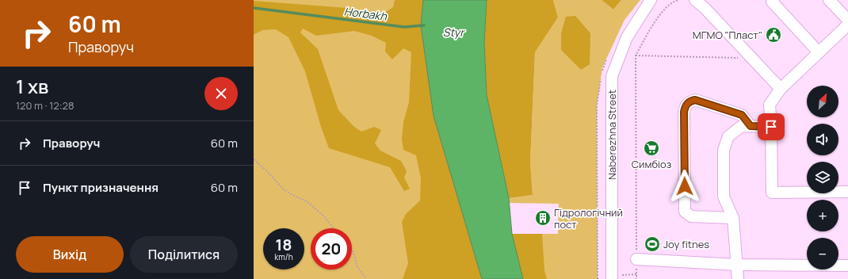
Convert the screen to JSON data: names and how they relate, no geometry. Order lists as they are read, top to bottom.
{
  "streets": {
    "street": ["Naberezhna Street"]
  },
  "water": ["Horbakh", "Styr"],
  "places": {
    "public building": ["МГМО \"Пласт\""],
    "supermarket": ["Симбіоз"],
    "building": ["Гідрологічний пост"],
    "sports": ["Joy fitnes"]
  },
  "north": "top right",
  "page": {
    "turn": ["60 m", "Праворуч"],
    "heading": ["1 хв", "120 m · 12:28"],
    "map_buttons": ["+", "−"],
    "list": [
      {
        "name": "Праворуч",
        "value": "60 m"
      },
      {
        "name": "Пункт призначення",
        "value": "60 m"
      }
    ],
    "speed": "18 km/h",
    "limit": "20",
    "buttons": ["Вихід", "Поділитися"]
  }
}
